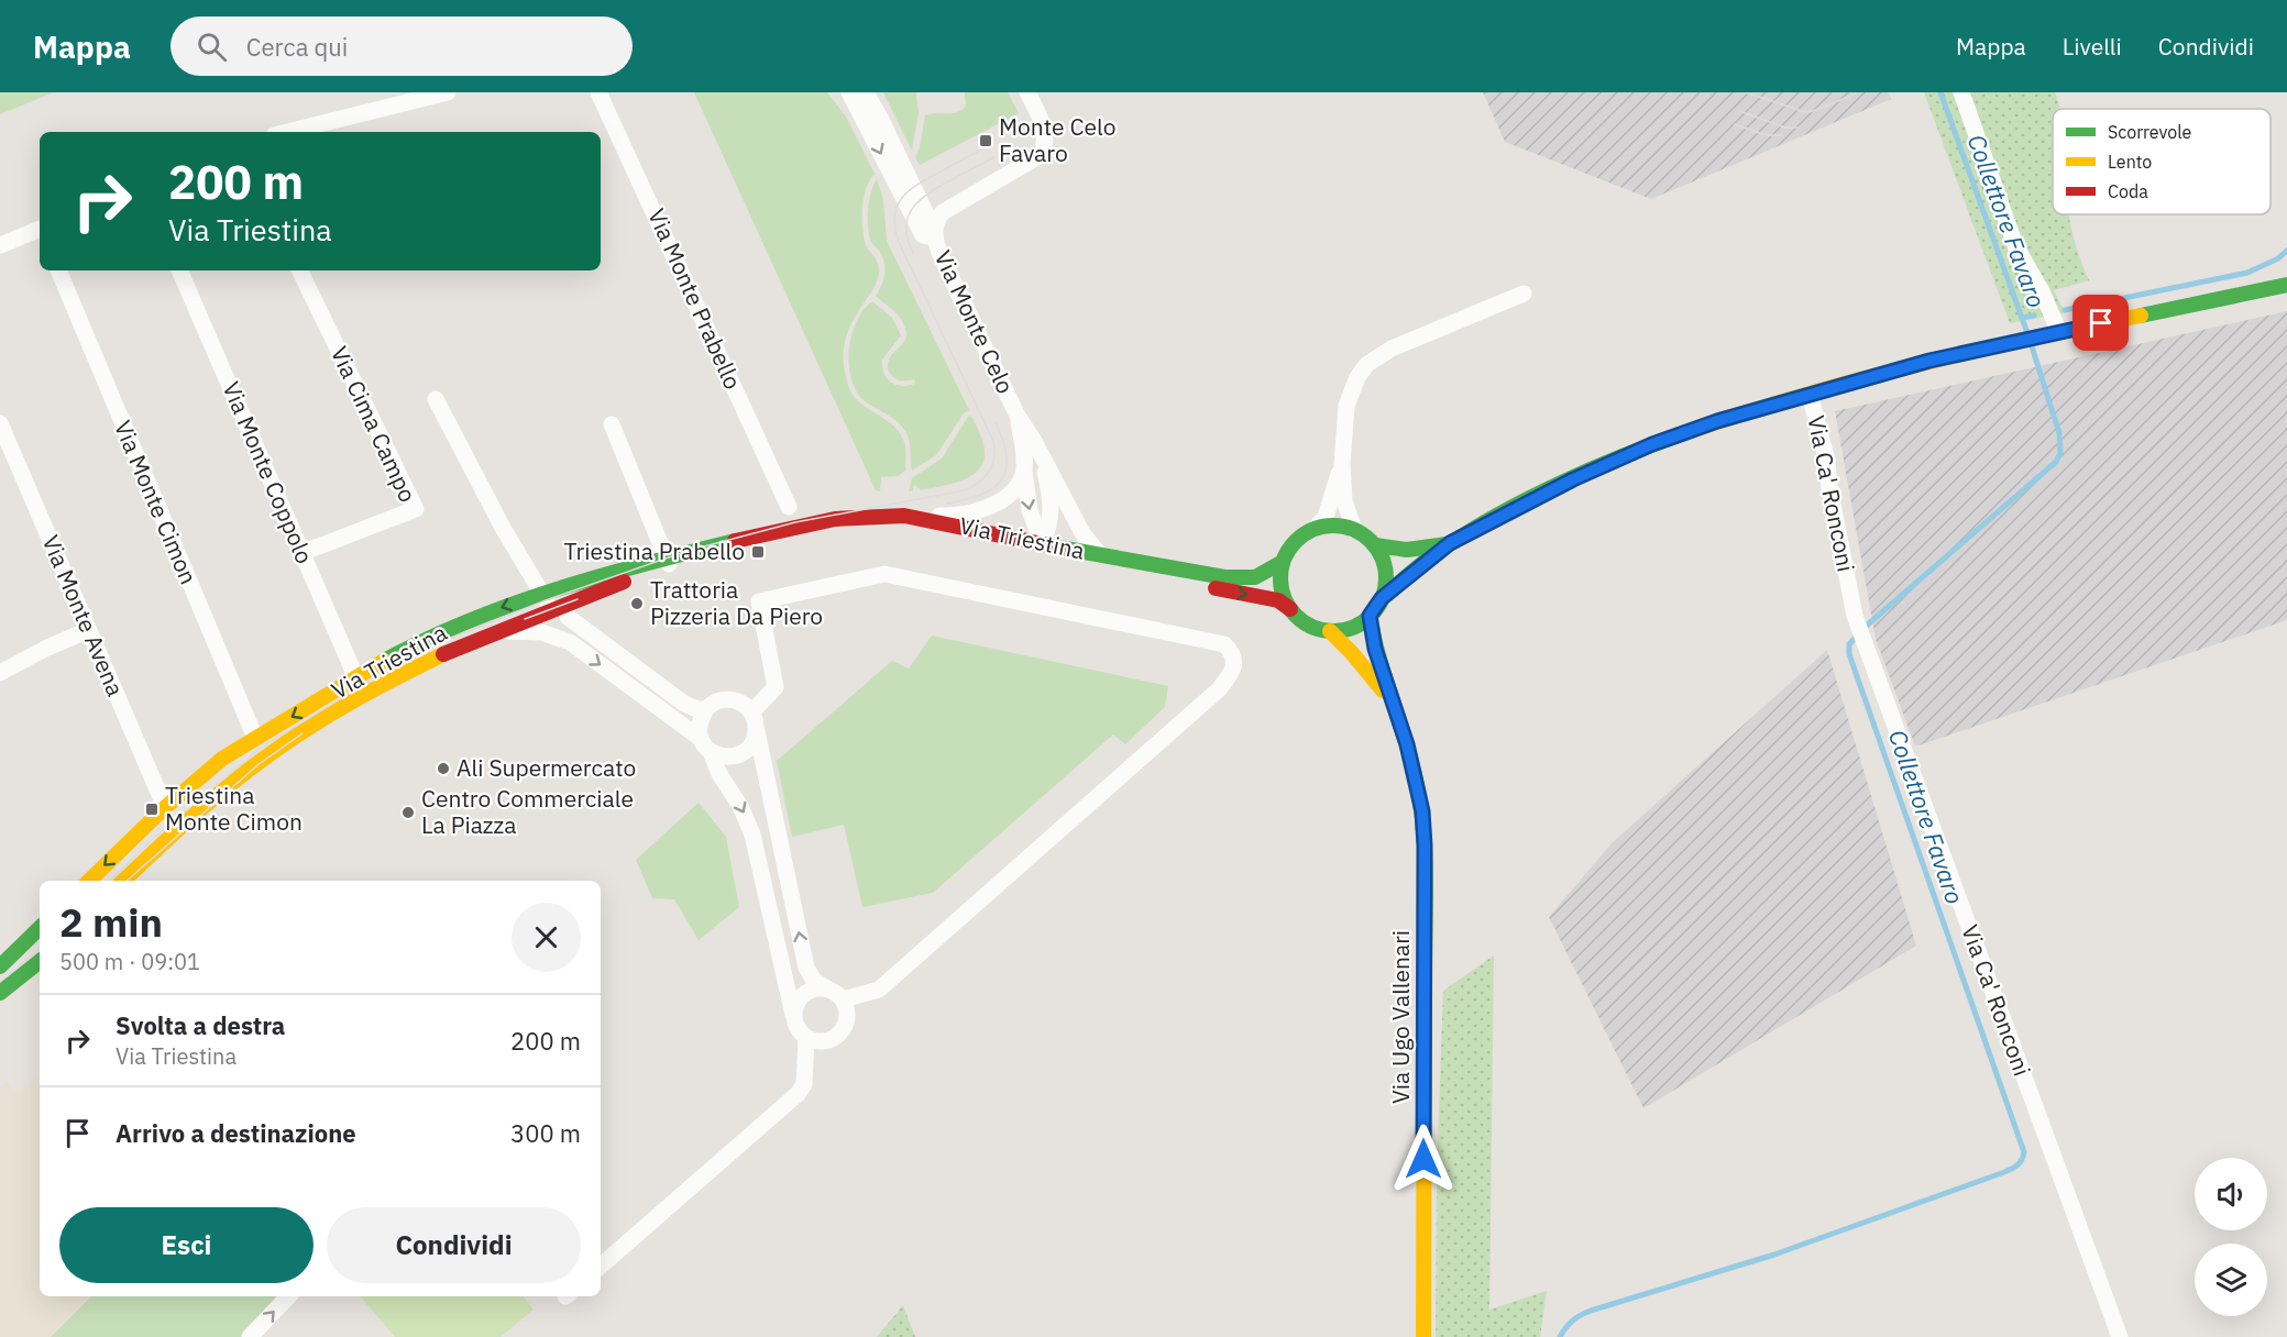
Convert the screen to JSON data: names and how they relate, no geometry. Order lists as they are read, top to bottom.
{
  "streets": {
    "street": [
      "Via Monte Prabello",
      "Via Monte Celo",
      "Via Cima Campo",
      "Via Monte Coppolo",
      "Via Ca' Ronconi",
      "Via Monte Cimon",
      "Via Triestina",
      "Via Monte Avena",
      "Via Ugo Vallenari"
    ]
  },
  "crossings": [
    ["Via Monte Celo", "Via Triestina"],
    ["Via Cima Campo", "Via Monte Coppolo"],
    ["Via Monte Coppolo", "Via Triestina"],
    ["Via Monte Cimon", "Via Triestina"],
    ["Via Triestina", "Via Monte Avena"],
    ["Via Triestina", "Via Ugo Vallenari"]
  ],
  "water": ["Collettore Favaro"],
  "places": {
    "transit": ["Monte Celo Favaro", "Triestina Prabello", "Triestina Monte Cimon"],
    "other": ["Trattoria Pizzeria Da Piero", "Ali Supermercato", "Centro Commerciale La Piazza"]
  },
  "legend": ["Scorrevole", "Lento", "Coda"],
  "page": {
    "header": "Mappa",
    "search": "Cerca qui",
    "nav": ["Mappa", "Livelli", "Condividi"],
    "turn": ["200 m", "Via Triestina"],
    "heading": ["2 min", "500 m · 09:01"],
    "list": [
      {
        "name": "Svolta a destra",
        "note": "Via Triestina",
        "value": "200 m"
      },
      {
        "name": "Arrivo a destinazione",
        "value": "300 m"
      }
    ],
    "buttons": ["Esci", "Condividi"]
  }
}
